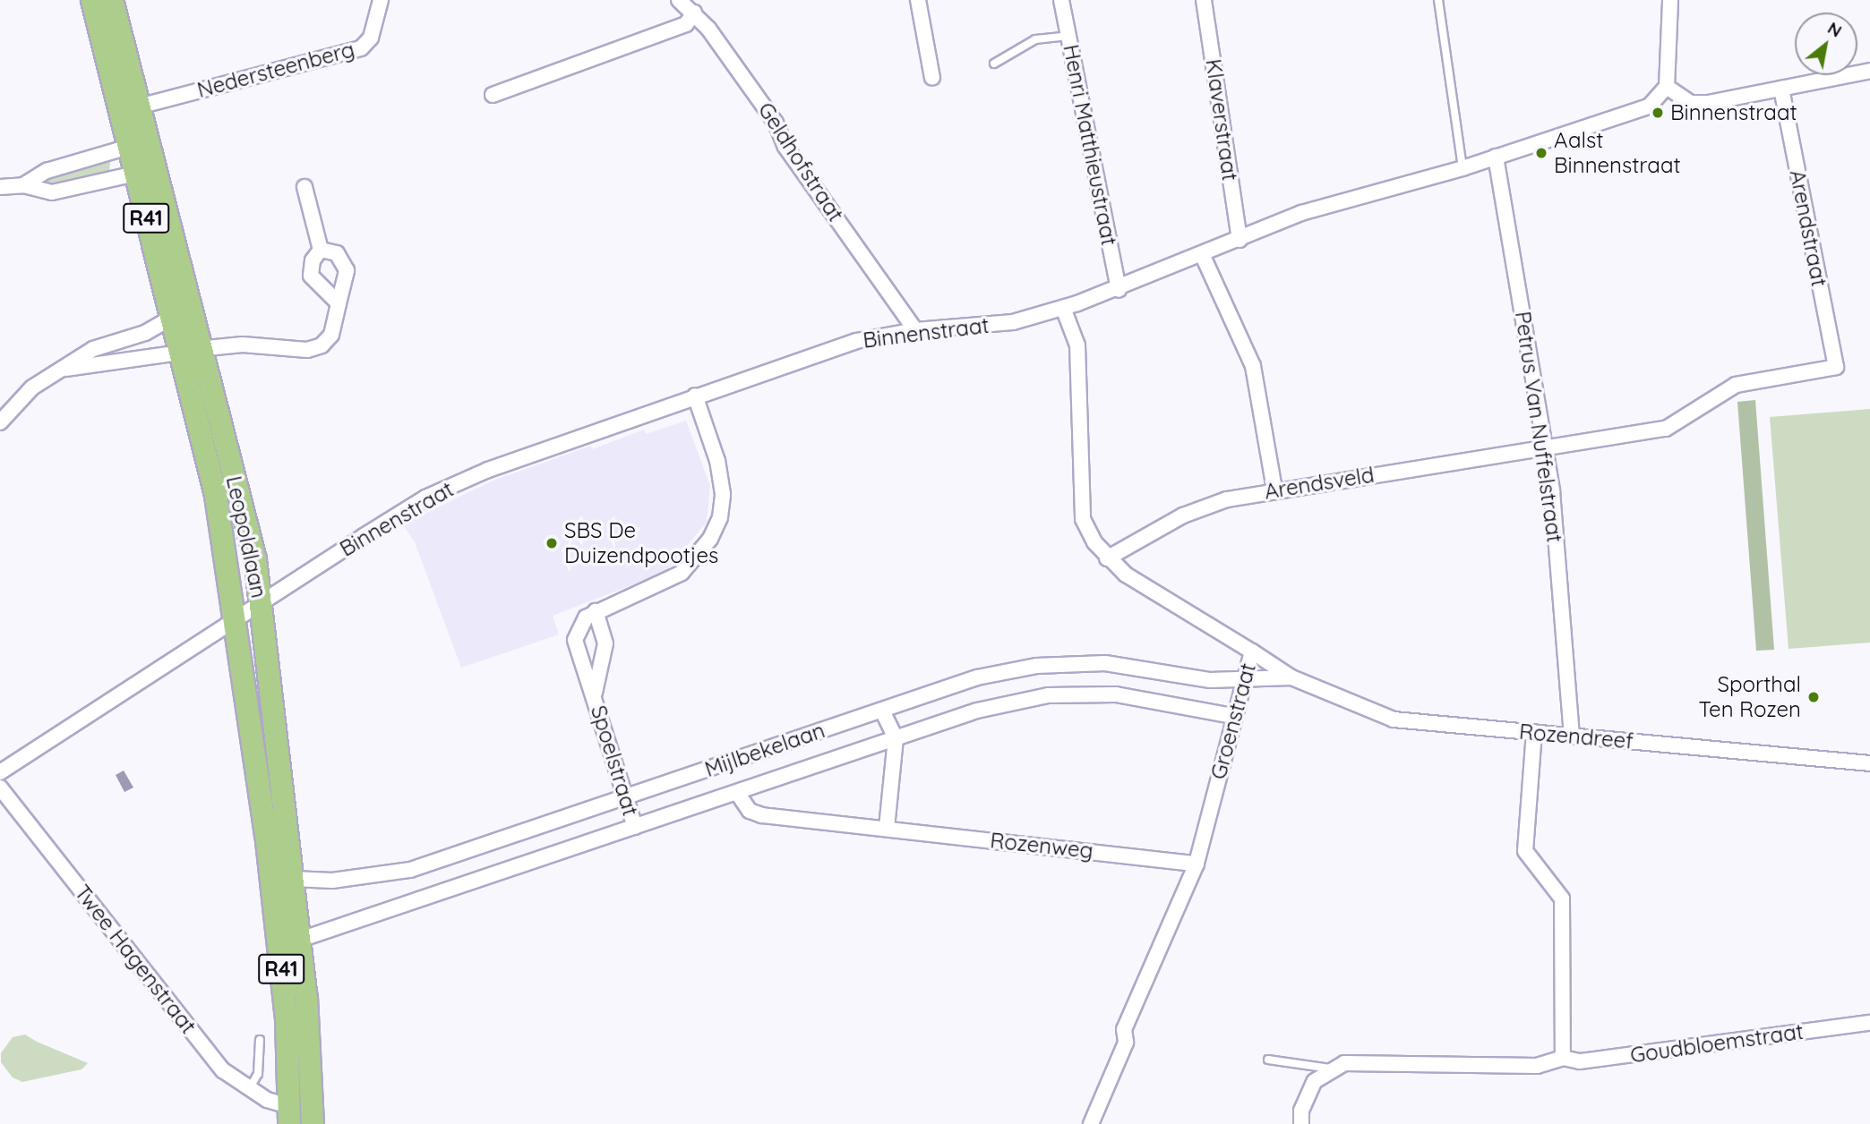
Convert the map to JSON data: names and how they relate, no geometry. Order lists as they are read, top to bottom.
{
  "streets": {
    "main road": ["R41", "Leopoldlaan"],
    "street": [
      "Nedersteenberg",
      "Klaverstraat",
      "Henri Matthieustraat",
      "Geldhofstraat",
      "Arendstraat",
      "Binnenstraat",
      "Petrus Van Nuffelstraat",
      "Arendsveld",
      "Groenstraat",
      "Rozendreef",
      "Mijlbekelaan",
      "Spoelstraat",
      "Rozenweg",
      "Twee Hagenstraat",
      "Goudbloemstraat"
    ]
  },
  "crossings": [
    ["Nedersteenberg", "Leopoldlaan"],
    ["Klaverstraat", "Binnenstraat"],
    ["Henri Matthieustraat", "Binnenstraat"],
    ["Geldhofstraat", "Binnenstraat"],
    ["Arendstraat", "Arendsveld"],
    ["Binnenstraat", "Petrus Van Nuffelstraat"],
    ["Binnenstraat", "Leopoldlaan"],
    ["Binnenstraat", "Groenstraat"],
    ["Binnenstraat", "Spoelstraat"],
    ["Petrus Van Nuffelstraat", "Arendsveld"],
    ["Petrus Van Nuffelstraat", "Rozendreef"],
    ["Arendsveld", "Groenstraat"],
    ["Leopoldlaan", "Mijlbekelaan"],
    ["Leopoldlaan", "Twee Hagenstraat"],
    ["Groenstraat", "Rozendreef"],
    ["Groenstraat", "Mijlbekelaan"],
    ["Groenstraat", "Rozenweg"],
    ["Rozendreef", "Mijlbekelaan"],
    ["Mijlbekelaan", "Spoelstraat"],
    ["Mijlbekelaan", "Rozenweg"]
  ],
  "places": [
    "Binnenstraat",
    "Aalst Binnenstraat",
    "SBS De Duizendpootjes",
    "Sporthal Ten Rozen"
  ],
  "north": "top right"
}
